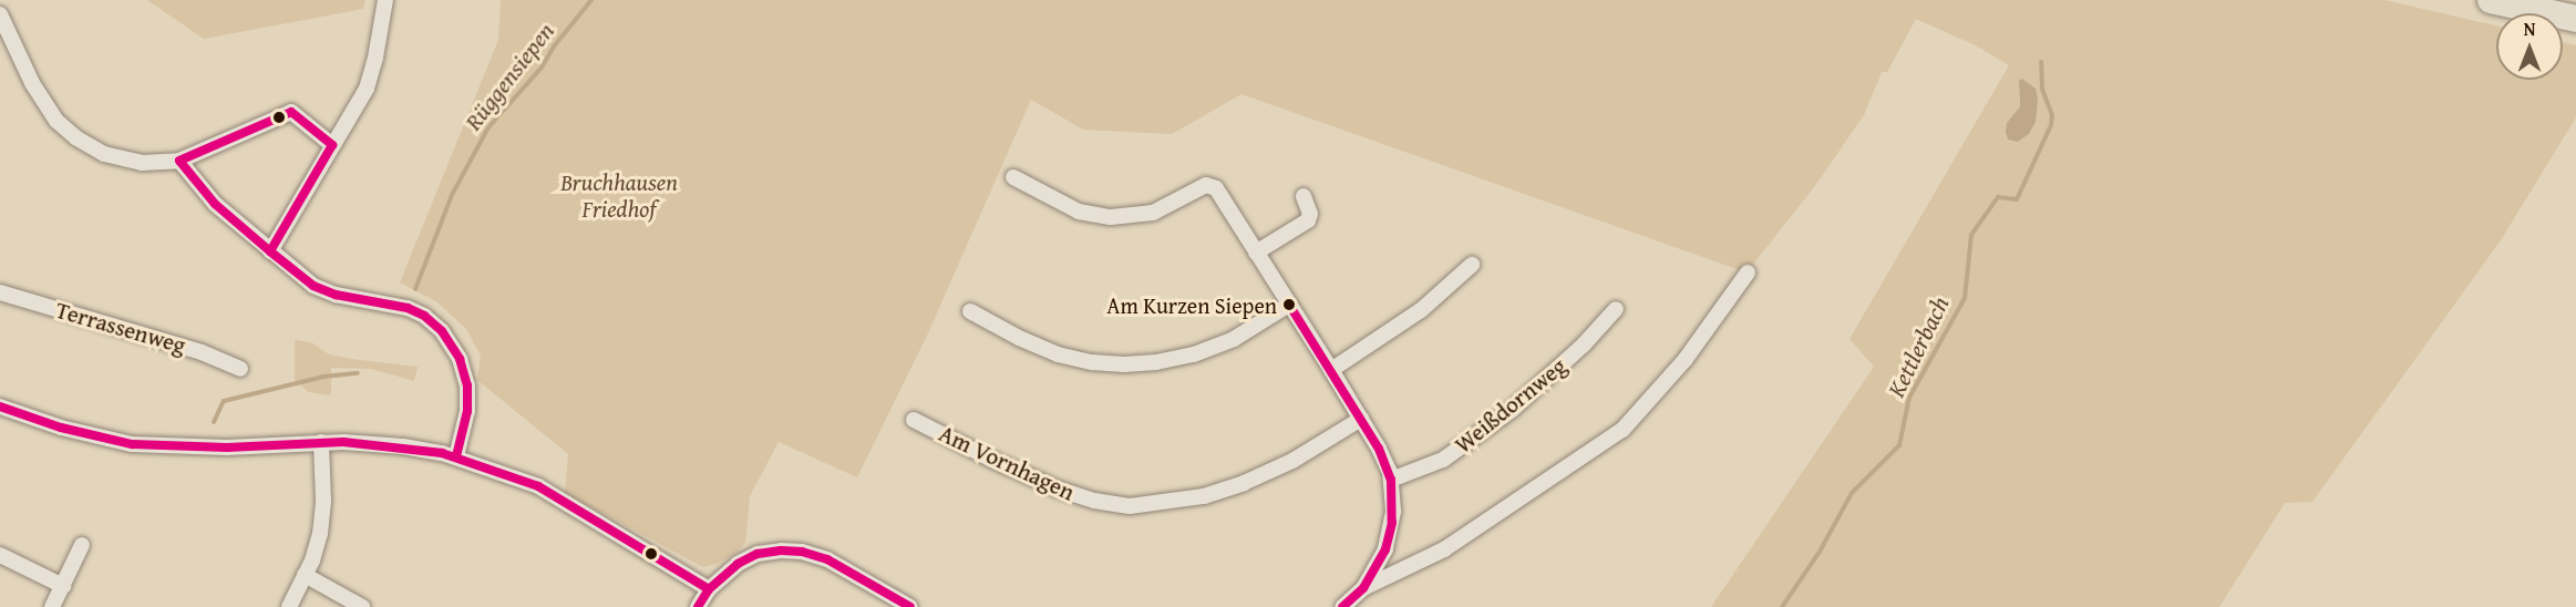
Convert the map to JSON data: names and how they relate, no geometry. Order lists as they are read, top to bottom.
{
  "streets": {
    "street": ["Terrassenweg", "Weißdornweg", "Am Vornhagen"]
  },
  "water": ["Rüggensiepen", "Kettlerbach"],
  "parks": ["Bruchhausen Friedhof"],
  "places": ["Am Kurzen Siepen"],
  "north": "top"
}
